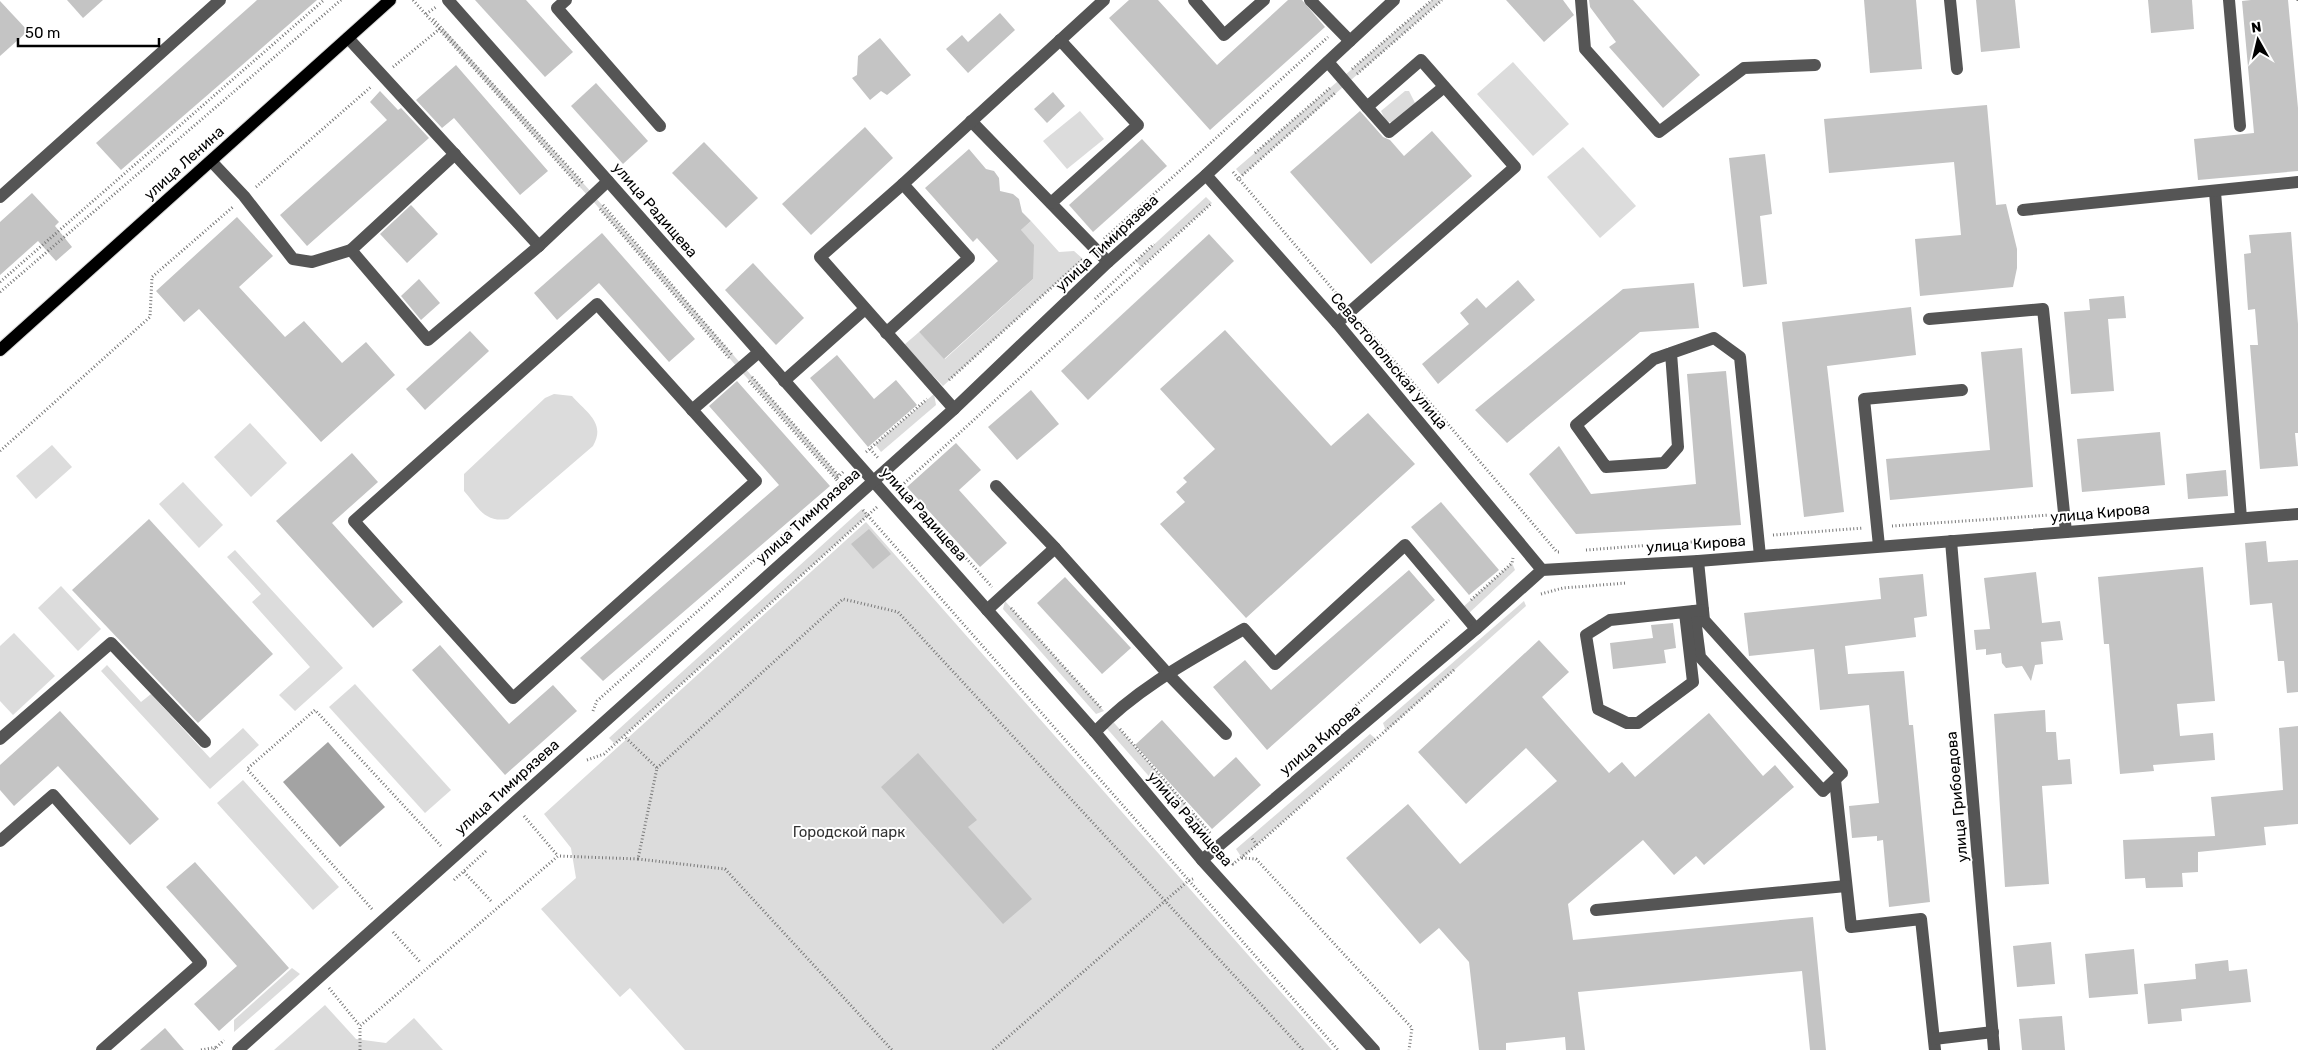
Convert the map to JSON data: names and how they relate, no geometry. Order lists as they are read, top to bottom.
{
  "streets": {
    "main road": ["улица Ленина"],
    "street": [
      "улица Радищева",
      "улица Тимирязева",
      "Севастопольская улица",
      "улица Кирова",
      "улица Грибоедова"
    ]
  },
  "crossings": [
    ["улица Радищева", "улица Тимирязева"],
    ["улица Радищева", "улица Кирова"],
    ["улица Тимирязева", "Севастопольская улица"],
    ["Севастопольская улица", "улица Кирова"],
    ["улица Кирова", "улица Грибоедова"]
  ],
  "parks": ["Городской парк"],
  "scale_bar": "50 m",
  "north": "top"
}
